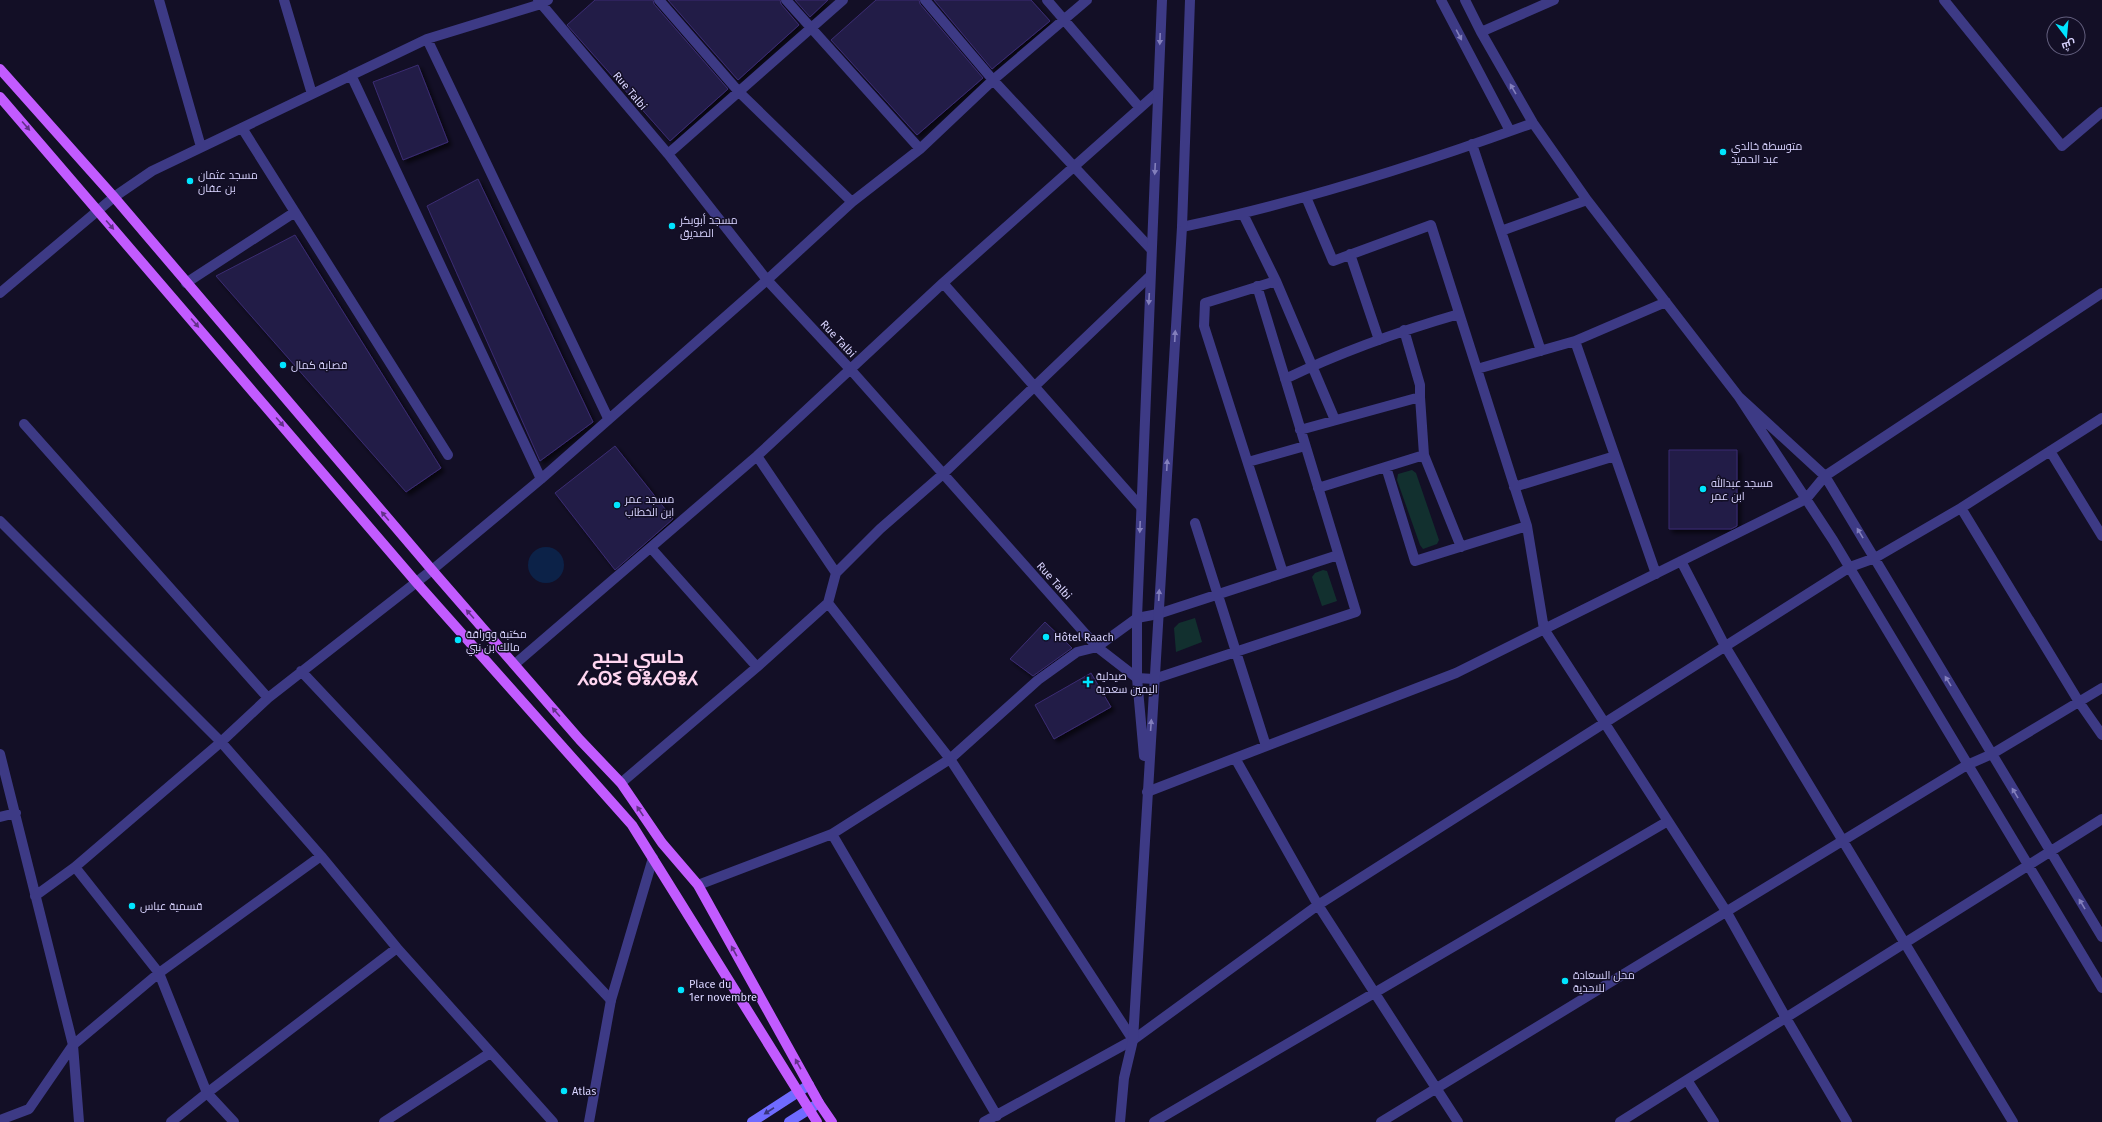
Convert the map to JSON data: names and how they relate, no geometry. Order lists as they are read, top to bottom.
{
  "streets": {
    "street": ["Rue Talbi"]
  },
  "districts": ["حاسي بحبح ⵃⴰⵙⵉ ⴱⴻⵃⴱⴻⵃ"],
  "places": {
    "other": [
      "متوسطة خالدي عبد الحميد",
      "مسجد عثمان بن عفان",
      "مسجد أبوبكر الصديق",
      "قصابة كمال",
      "مسجد عبدالله ابن عمر",
      "مسجد عمر ابن الخطاب",
      "Hôtel Raach",
      "مكتبة ووراقة مالك بن نبي",
      "قسمية عباس",
      "محل السعادة للاحذية",
      "Place du 1er novembre",
      "Atlas"
    ],
    "health": ["صيدلية اليمين سعدية"]
  },
  "north": "bottom"
}
